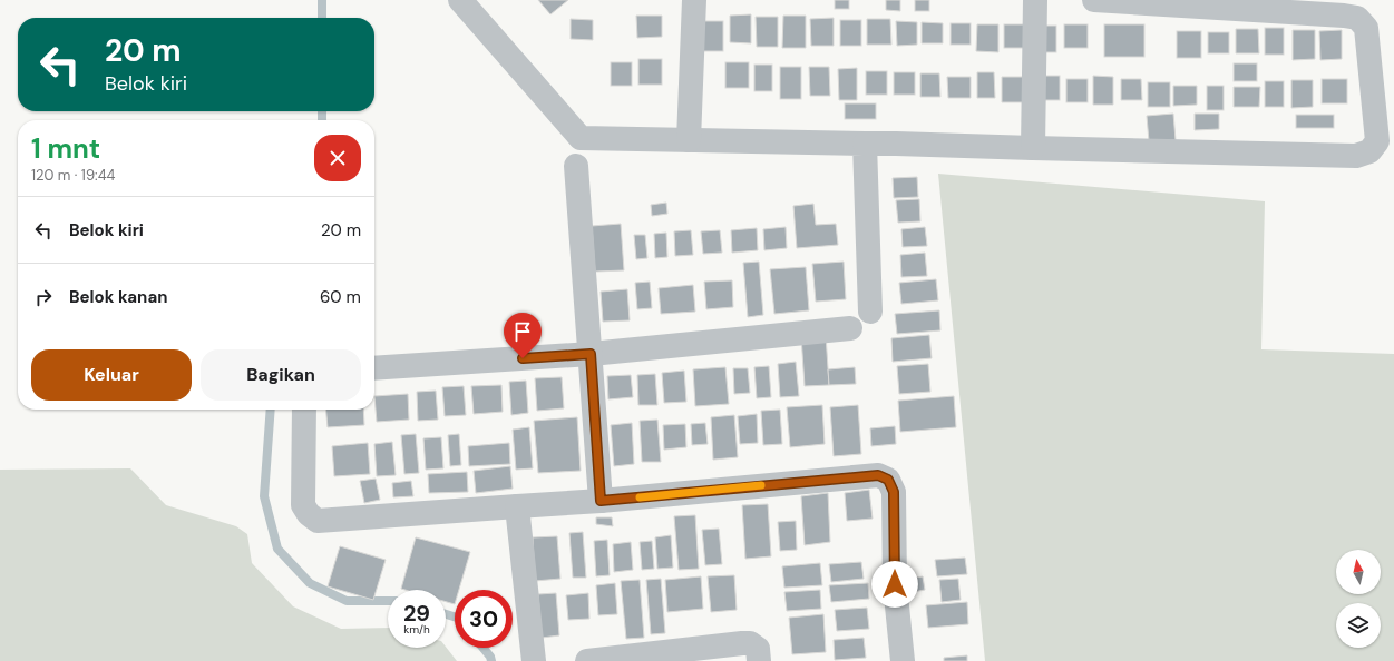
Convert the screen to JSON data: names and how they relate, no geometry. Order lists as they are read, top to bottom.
{
  "north": "top",
  "page": {
    "turn": ["20 m", "Belok kiri"],
    "heading": ["1 mnt", "120 m · 19:44"],
    "list": [
      {
        "name": "Belok kiri",
        "value": "20 m"
      },
      {
        "name": "Belok kanan",
        "value": "60 m"
      }
    ],
    "buttons": ["Keluar", "Bagikan"],
    "speed": "29 km/h",
    "limit": "30"
  }
}
